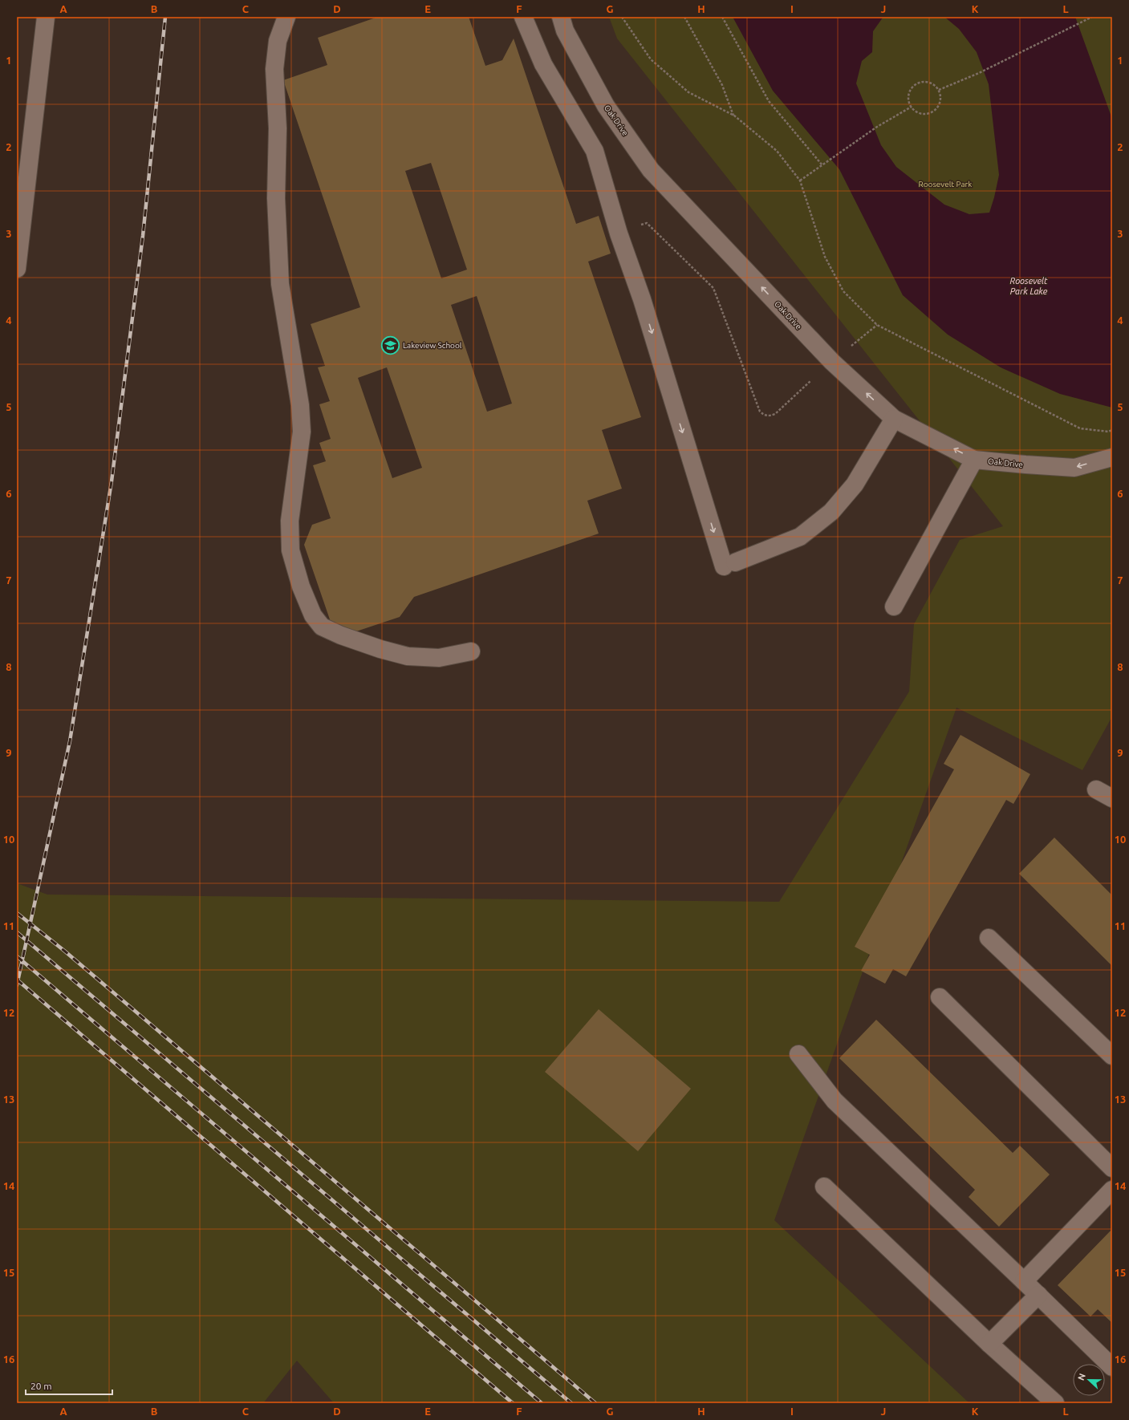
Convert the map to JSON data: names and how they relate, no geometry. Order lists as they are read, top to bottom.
{
  "streets": {
    "street": ["Oak Drive"]
  },
  "one_way": ["Oak Drive"],
  "water": ["Roosevelt Park Lake"],
  "parks": ["Roosevelt Park"],
  "places": {
    "school or university": ["Lakeview School"]
  },
  "scale_bar": "20 m",
  "north": "left",
  "grid": {
    "columns": [
      "A",
      "B",
      "C",
      "D",
      "E",
      "F",
      "G",
      "H",
      "I",
      "J",
      "K",
      "L"
    ],
    "rows": [
      "1",
      "2",
      "3",
      "4",
      "5",
      "6",
      "7",
      "8",
      "9",
      "10",
      "11",
      "12",
      "13",
      "14",
      "15",
      "16"
    ]
  }
}
